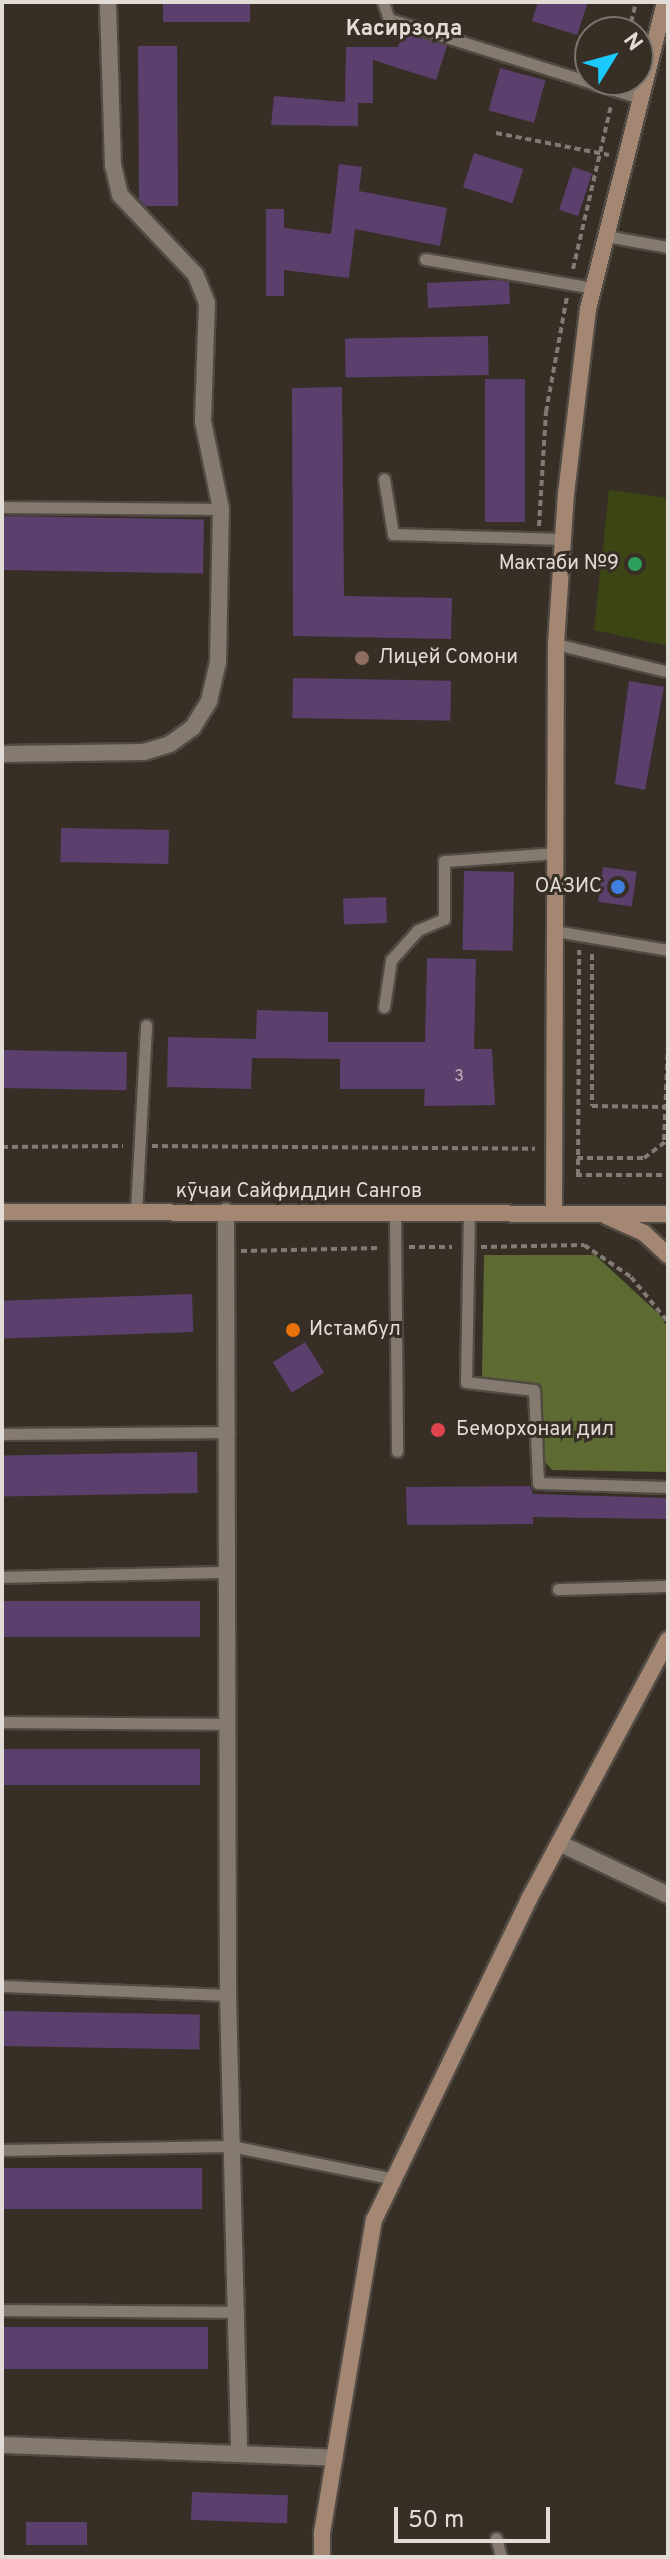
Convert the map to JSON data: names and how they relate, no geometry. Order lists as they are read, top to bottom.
{
  "streets": {
    "street": ["кӯчаи Сайфиддин Сангов"]
  },
  "districts": ["Касирзода"],
  "places": [
    "Мактаби №9",
    "Лицей Сомони",
    "ОАЗИС",
    "Истамбул",
    "Беморхонаи дил"
  ],
  "house_numbers": ["3"],
  "scale_bar": "50 m",
  "north": "top right"
}
